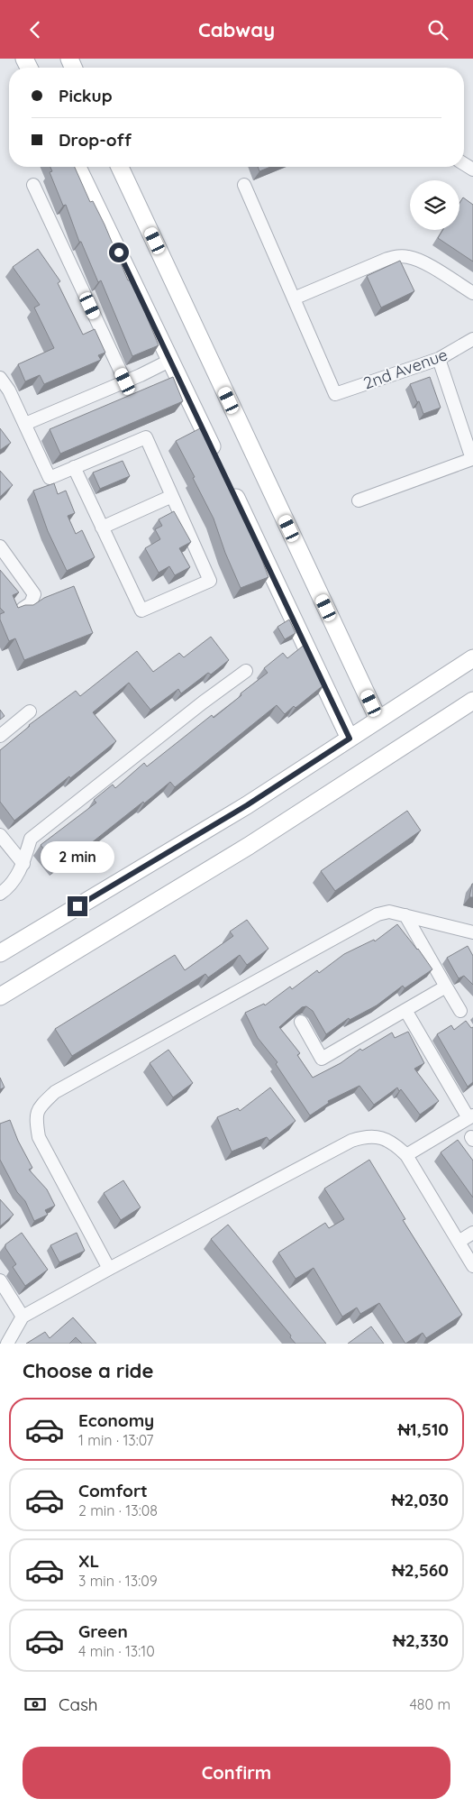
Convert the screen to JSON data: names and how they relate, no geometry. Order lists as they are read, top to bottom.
{
  "streets": {
    "street": ["2nd Avenue"]
  },
  "page": {
    "header": "Cabway",
    "banner": ["Pickup", "Drop-off"],
    "bubble": "2 min",
    "heading": "Choose a ride",
    "list": [
      {
        "name": "Economy",
        "note": "1 min · 13:07",
        "value": "₦1,510"
      },
      {
        "name": "Comfort",
        "note": "2 min · 13:08",
        "value": "₦2,030"
      },
      {
        "name": "XL",
        "note": "3 min · 13:09",
        "value": "₦2,560"
      },
      {
        "name": "Green",
        "note": "4 min · 13:10",
        "value": "₦2,330"
      }
    ],
    "pay": ["Cash", "480 m"],
    "buttons": "Confirm"
  }
}
